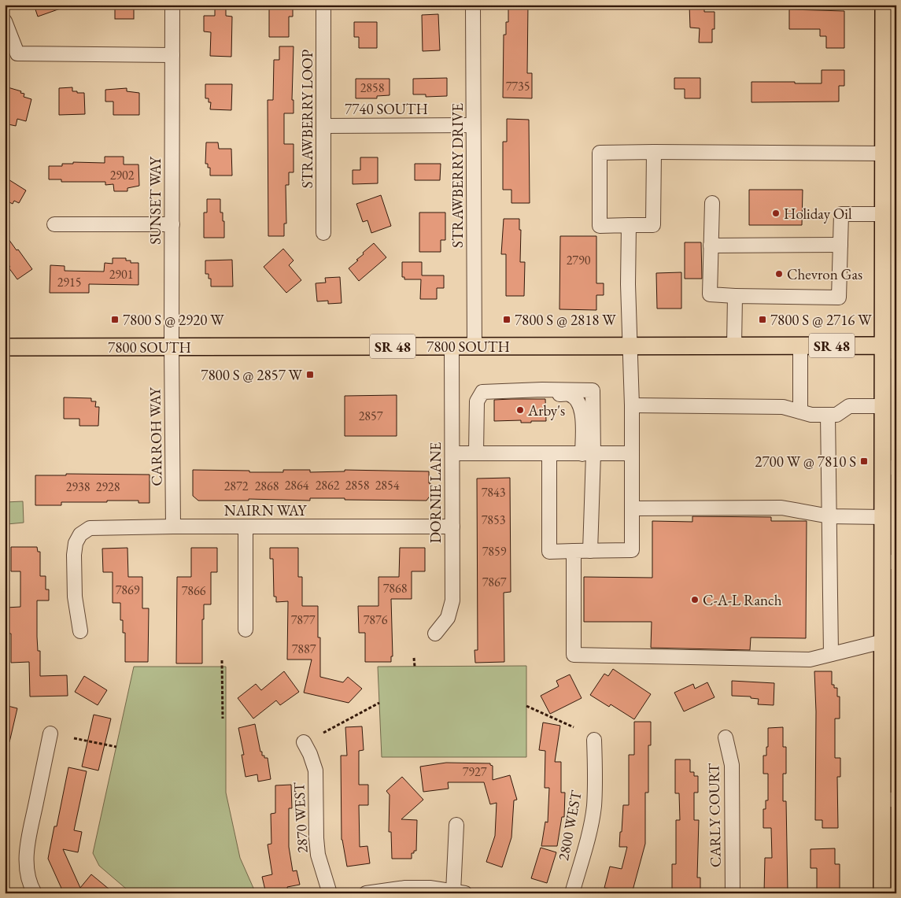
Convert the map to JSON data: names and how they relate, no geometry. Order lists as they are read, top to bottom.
{
  "streets": {
    "main road": ["SR 48", "7800 SOUTH"],
    "street": [
      "7740 SOUTH",
      "STRAWBERRY LOOP",
      "STRAWBERRY DRIVE",
      "SUNSET WAY",
      "CARROH WAY",
      "DORNIE LANE",
      "NAIRN WAY",
      "CARLY COURT",
      "2870 WEST",
      "2800 WEST"
    ]
  },
  "crossings": [
    ["7740 SOUTH", "STRAWBERRY LOOP"],
    ["7740 SOUTH", "STRAWBERRY DRIVE"],
    ["STRAWBERRY DRIVE", "7800 SOUTH"],
    ["SUNSET WAY", "7800 SOUTH"],
    ["SUNSET WAY", "CARROH WAY"],
    ["7800 SOUTH", "CARROH WAY"],
    ["7800 SOUTH", "DORNIE LANE"],
    ["CARROH WAY", "NAIRN WAY"],
    ["DORNIE LANE", "NAIRN WAY"]
  ],
  "places": {
    "other": [
      "Holiday Oil",
      "Chevron Gas",
      "Arby's",
      "C-A-L Ranch"
    ],
    "transit": [
      "7800 S @ 2920 W",
      "7800 S @ 2818 W",
      "7800 S @ 2716 W",
      "7800 S @ 2857 W",
      "2700 W @ 7810 S"
    ]
  },
  "house_numbers": [
    "7735",
    "2858",
    "2902",
    "2790",
    "2901",
    "2915",
    "2857",
    "2864",
    "2862",
    "2858",
    "2854",
    "2872",
    "2868",
    "2938",
    "2928",
    "7843",
    "7853",
    "7859",
    "7867",
    "7868",
    "7869",
    "7866",
    "7877",
    "7876",
    "7887",
    "7927"
  ]
}
